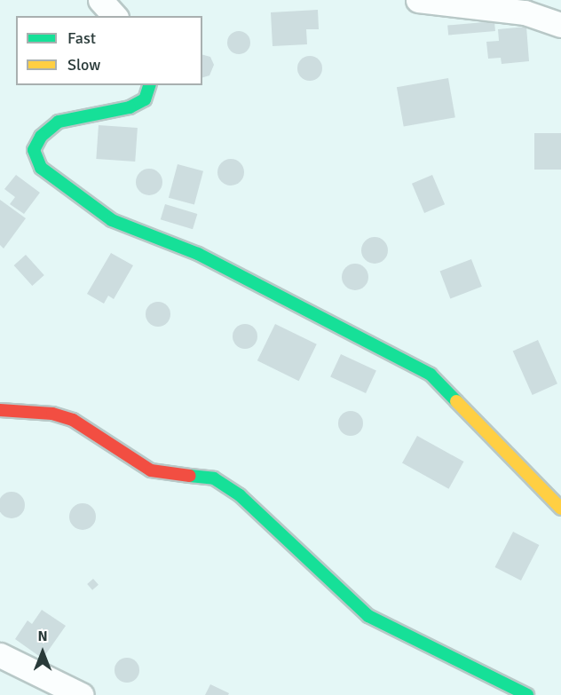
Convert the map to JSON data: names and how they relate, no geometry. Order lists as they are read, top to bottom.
{
  "legend": ["Fast", "Slow"],
  "north": "top"
}
